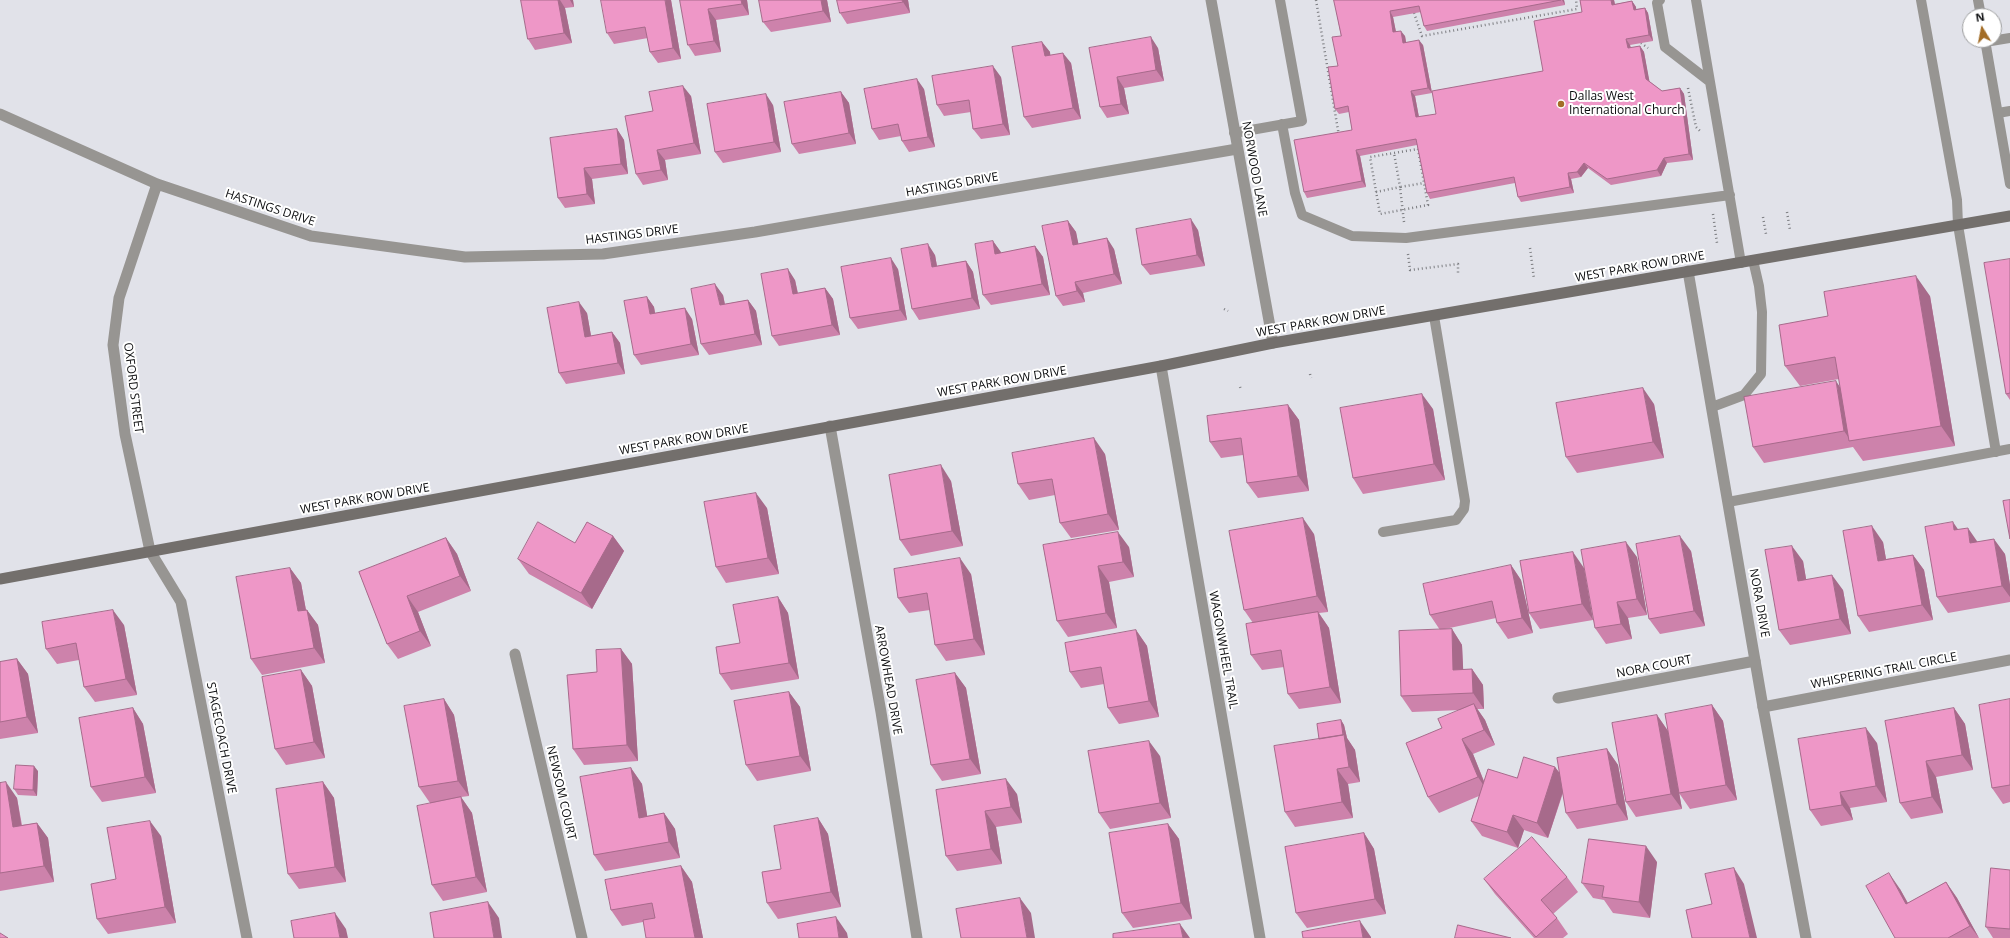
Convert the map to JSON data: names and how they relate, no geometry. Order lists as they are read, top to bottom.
{
  "streets": {
    "main road": ["WEST PARK ROW DRIVE"],
    "street": [
      "NORWOOD LANE",
      "HASTINGS DRIVE",
      "OXFORD STREET",
      "NORA DRIVE",
      "WAGONWHEEL TRAIL",
      "NORA COURT",
      "WHISPERING TRAIL CIRCLE",
      "ARROWHEAD DRIVE",
      "STAGECOACH DRIVE",
      "NEWSOM COURT"
    ]
  },
  "crossings": [
    ["NORWOOD LANE", "HASTINGS DRIVE"],
    ["NORWOOD LANE", "WEST PARK ROW DRIVE"],
    ["HASTINGS DRIVE", "OXFORD STREET"],
    ["WEST PARK ROW DRIVE", "OXFORD STREET"],
    ["WEST PARK ROW DRIVE", "NORA DRIVE"],
    ["WEST PARK ROW DRIVE", "WAGONWHEEL TRAIL"],
    ["WEST PARK ROW DRIVE", "ARROWHEAD DRIVE"],
    ["WEST PARK ROW DRIVE", "STAGECOACH DRIVE"],
    ["OXFORD STREET", "STAGECOACH DRIVE"],
    ["NORA DRIVE", "NORA COURT"],
    ["NORA DRIVE", "WHISPERING TRAIL CIRCLE"]
  ],
  "places": ["Dallas West International Church"],
  "north": "top"
}
